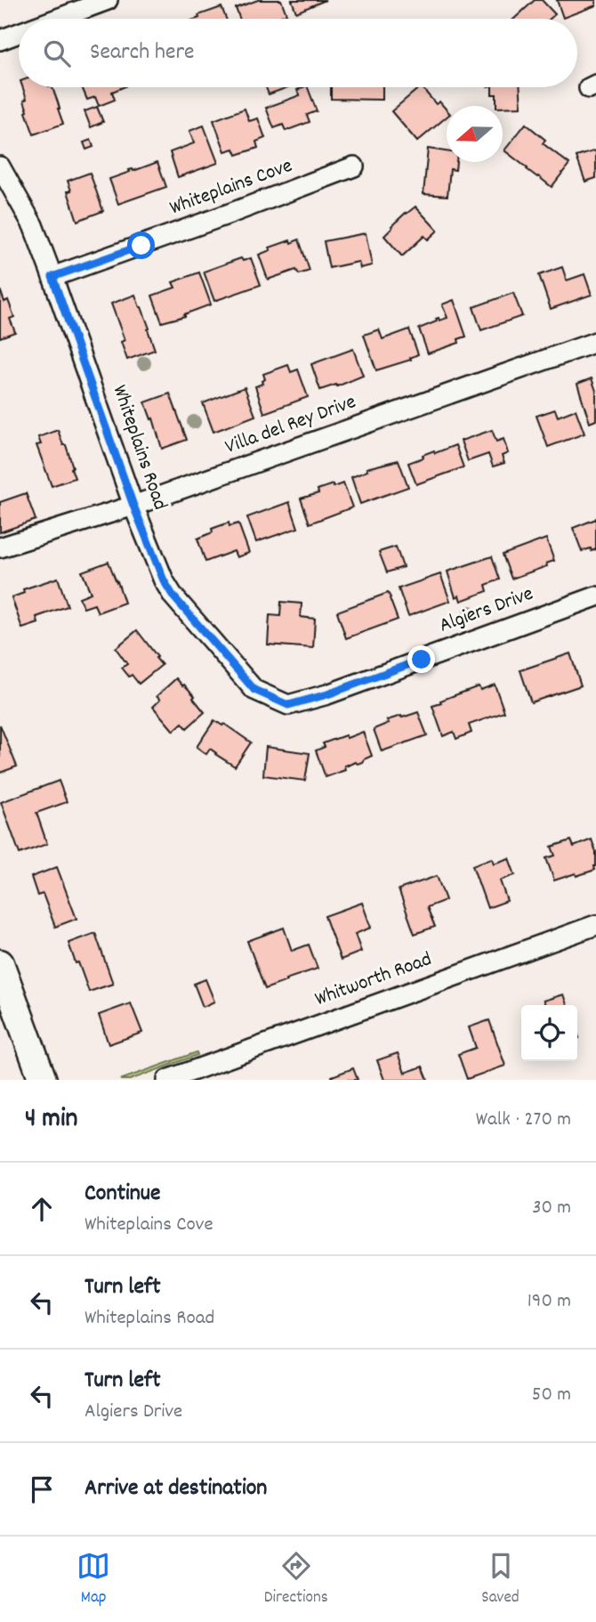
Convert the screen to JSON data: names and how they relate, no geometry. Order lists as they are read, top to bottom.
{
  "streets": {
    "street": [
      "Whiteplains Cove",
      "Villa del Rey Drive",
      "Whiteplains Road",
      "Algiers Drive",
      "Whitworth Road"
    ]
  },
  "crossings": [
    ["Whiteplains Cove", "Whiteplains Road"],
    ["Villa del Rey Drive", "Whiteplains Road"],
    ["Whiteplains Road", "Algiers Drive"]
  ],
  "north": "left",
  "page": {
    "search": "Search here",
    "heading": ["4 min", "Walk · 270 m"],
    "list": [
      ["Continue", "Whiteplains Cove", "30 m"],
      ["Turn left", "Whiteplains Road", "190 m"],
      ["Turn left", "Algiers Drive", "50 m"],
      "Arrive at destination"
    ],
    "nav": ["Map", "Directions", "Saved"]
  }
}
